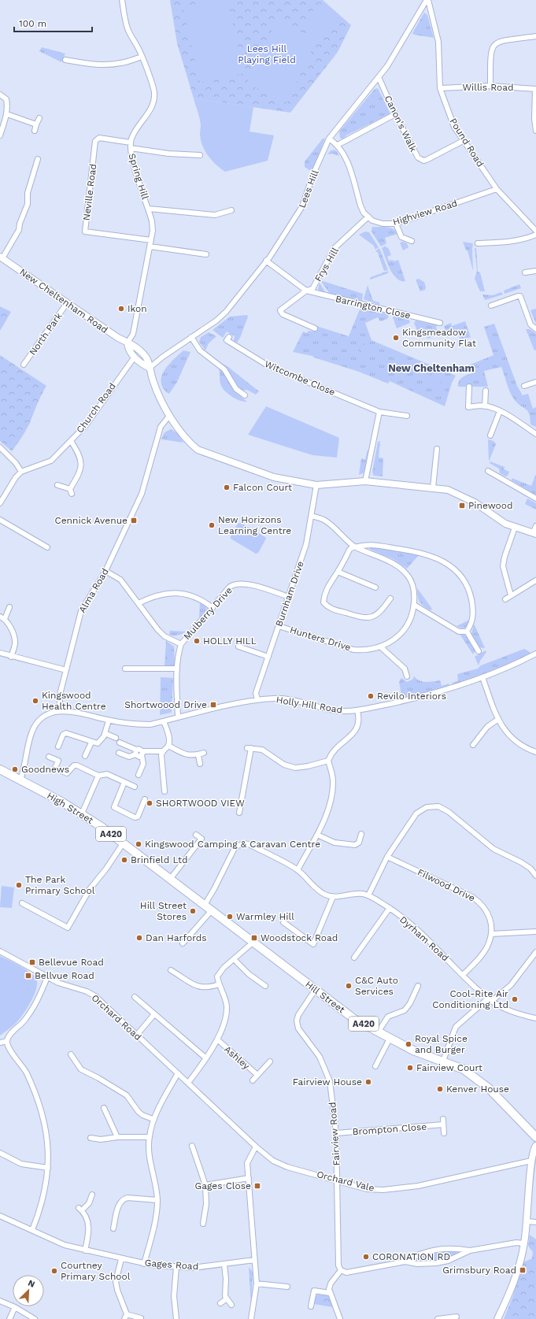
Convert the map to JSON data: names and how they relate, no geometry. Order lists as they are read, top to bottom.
{
  "streets": {
    "main road": ["High Street", "A420", "Hill Street"],
    "street": [
      "Willis Road",
      "Canon's Walk",
      "Pound Road",
      "Spring Hill",
      "Lees Hill",
      "Neville Road",
      "Highview Road",
      "Frys Hill",
      "New Cheltenham Road",
      "Barrington Close",
      "North Park",
      "Witcombe Close",
      "Church Road",
      "Alma Road",
      "Burnham Drive",
      "Mulberry Drive",
      "Hunters Drive",
      "Holly Hill Road",
      "Filwood Drive",
      "Dyrham Road",
      "Orchard Road",
      "Ashley",
      "Brompton Close",
      "Fairview Road",
      "Orchard Vale",
      "Gages Road"
    ]
  },
  "crossings": [
    ["Willis Road", "Pound Road"],
    ["Canon's Walk", "Pound Road"],
    ["Canon's Walk", "Lees Hill"],
    ["Pound Road", "Lees Hill"],
    ["Pound Road", "Highview Road"],
    ["Spring Hill", "Neville Road"],
    ["Spring Hill", "New Cheltenham Road"],
    ["Lees Hill", "New Cheltenham Road"],
    ["Highview Road", "Frys Hill"],
    ["Frys Hill", "Barrington Close"],
    ["New Cheltenham Road", "North Park"],
    ["New Cheltenham Road", "Alma Road"],
    ["New Cheltenham Road", "Burnham Drive"],
    ["Alma Road", "Holly Hill Road"],
    ["Burnham Drive", "Mulberry Drive"],
    ["Burnham Drive", "Hunters Drive"],
    ["Burnham Drive", "Holly Hill Road"],
    ["Mulberry Drive", "Holly Hill Road"],
    ["High Street", "Hill Street"],
    ["Filwood Drive", "Dyrham Road"],
    ["Hill Street", "Fairview Road"],
    ["Orchard Road", "Orchard Vale"],
    ["Brompton Close", "Fairview Road"],
    ["Fairview Road", "Orchard Vale"]
  ],
  "districts": ["New Cheltenham"],
  "parks": ["Lees Hill Playing Field"],
  "places": {
    "other": [
      "Ikon",
      "Kingsmeadow Community Flat",
      "Falcon Court",
      "New Horizons Learning Centre",
      "HOLLY HILL",
      "Revilo Interiors",
      "Kingswood Health Centre",
      "Goodnews",
      "SHORTWOOD VIEW",
      "Kingswood Camping & Caravan Centre",
      "Brinfield Ltd",
      "The Park Primary School",
      "Hill Street Stores",
      "Warmley Hill",
      "Dan Harfords",
      "C&C Auto Services",
      "Cool-Rite Air Conditioning Ltd",
      "Royal Spice and Burger",
      "Fairview Court",
      "Fairview House",
      "Kenver House",
      "CORONATION RD",
      "Courtney Primary School"
    ],
    "transit": [
      "Pinewood",
      "Cennick Avenue",
      "Shortwoood Drive",
      "Woodstock Road",
      "Bellevue Road",
      "Bellvue Road",
      "Gages Close",
      "Grimsbury Road"
    ]
  },
  "scale_bar": "100 m",
  "north": "top right"
}
